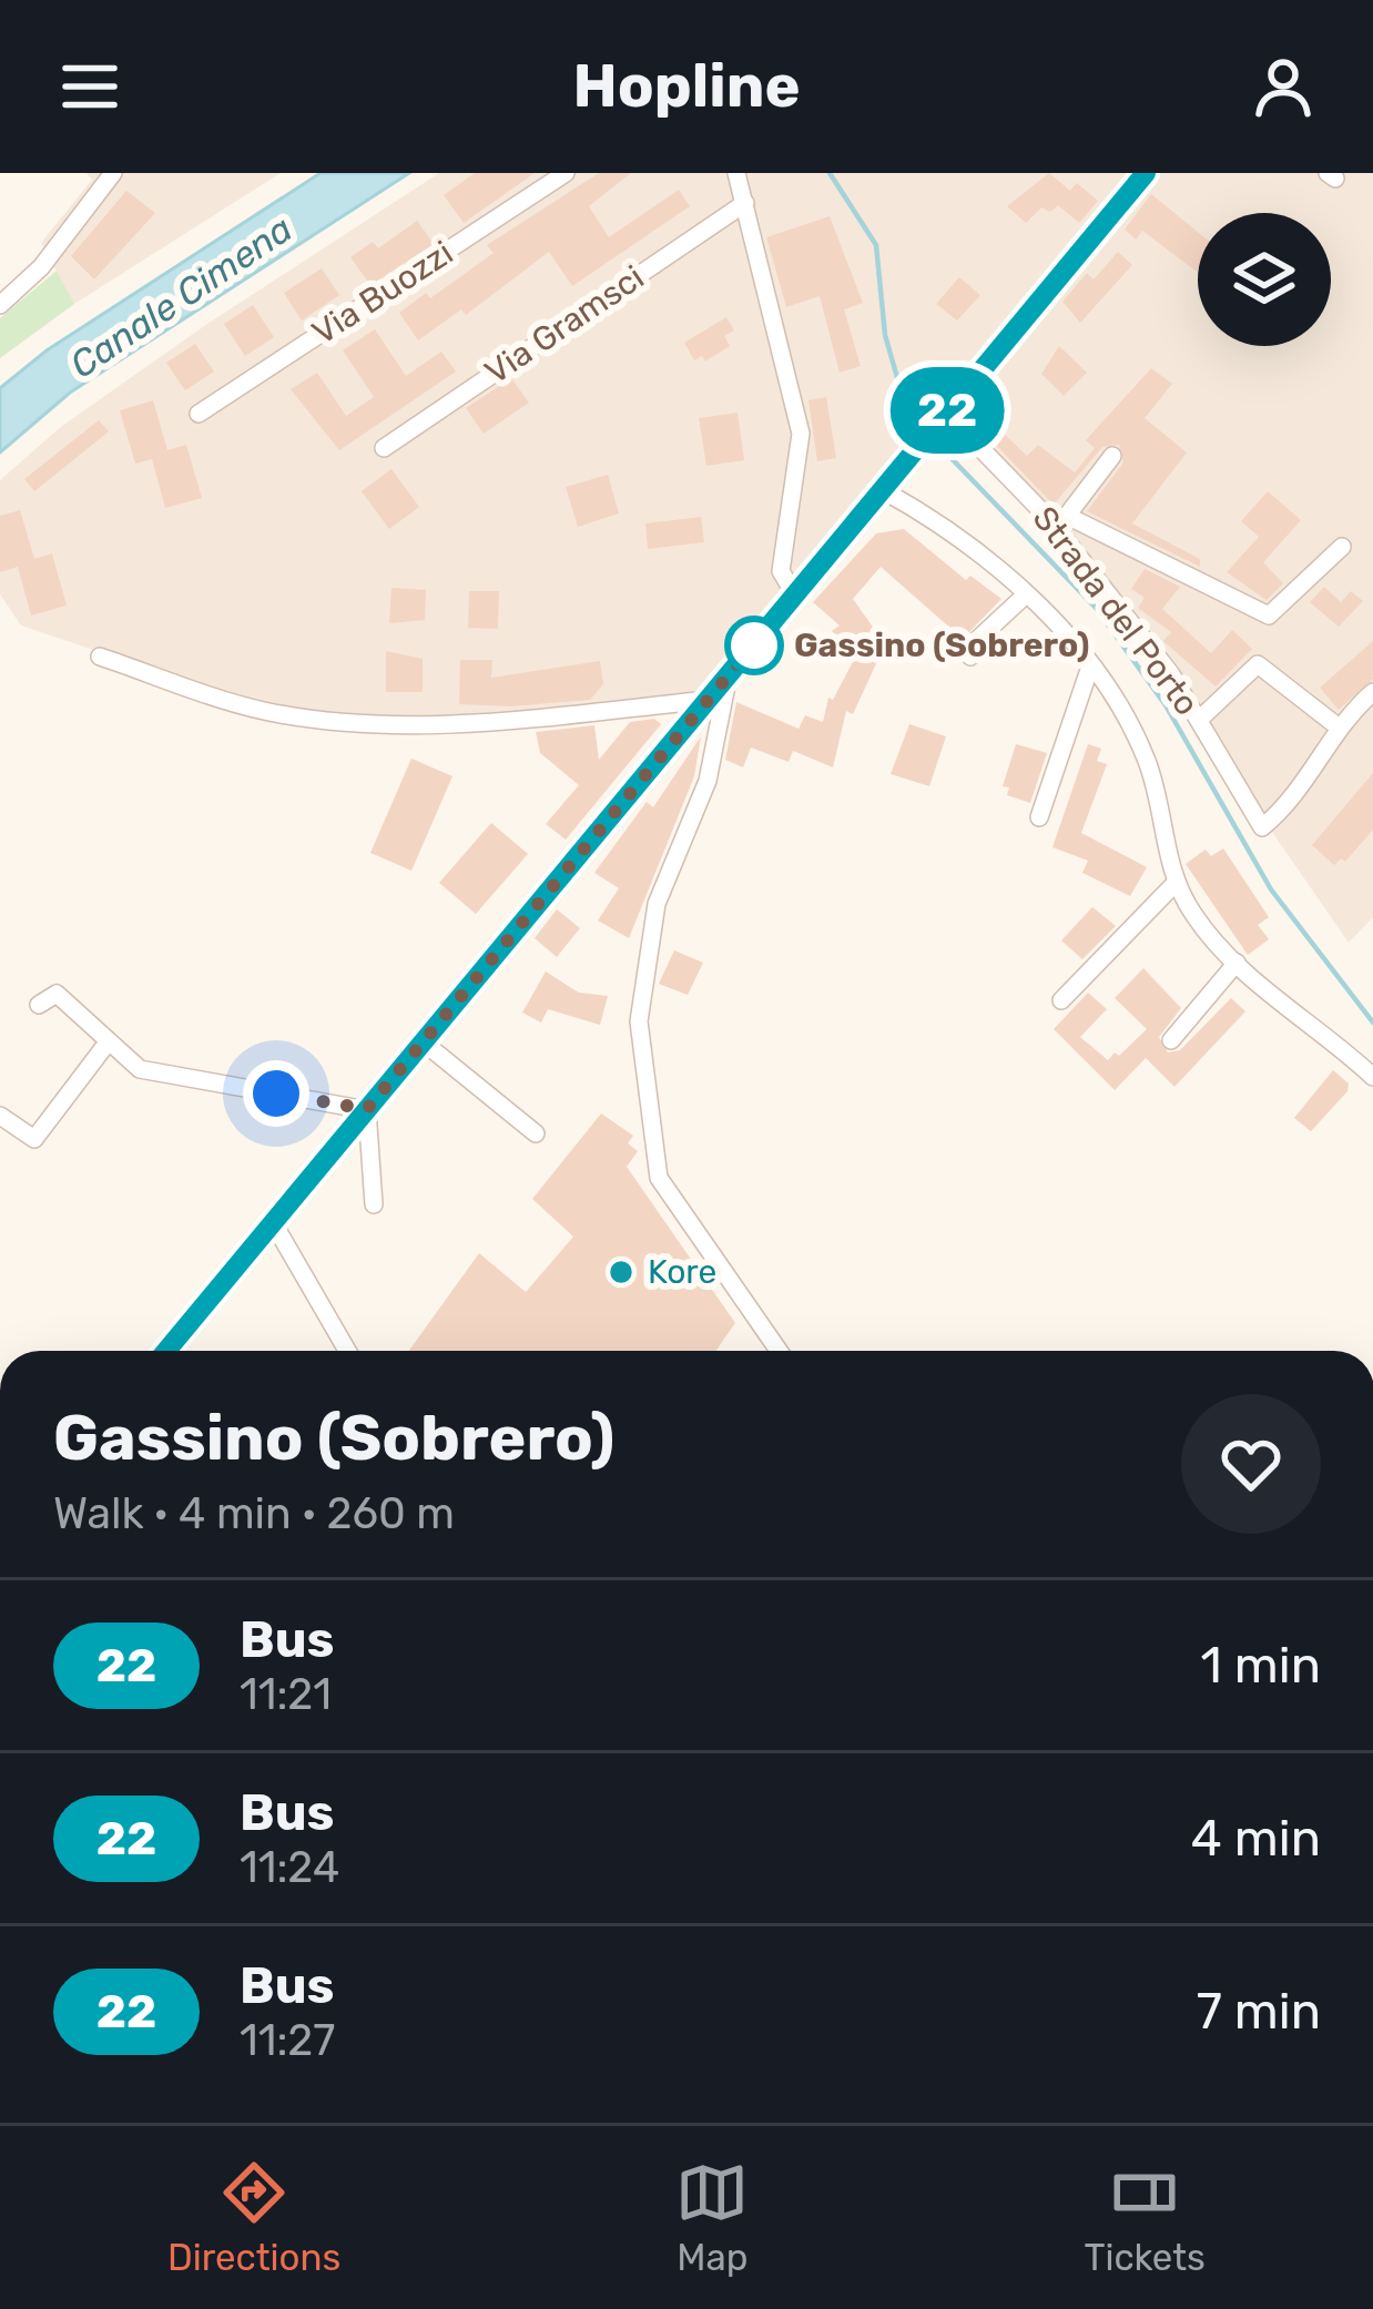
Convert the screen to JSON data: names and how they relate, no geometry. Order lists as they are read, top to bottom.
{
  "streets": {
    "street": ["Via Buozzi", "Via Gramsci", "Strada del Porto"]
  },
  "water": ["Canale Cimena"],
  "places": ["Gassino (Sobrero)", "Kore"],
  "lines": ["bus line 22"],
  "page": {
    "header": "Hopline",
    "on_map": "22",
    "heading": ["Gassino (Sobrero)", "Walk · 4 min · 260 m"],
    "list": [
      {
        "mark": "22",
        "name": "Bus",
        "note": "11:21",
        "value": "1 min"
      },
      {
        "mark": "22",
        "name": "Bus",
        "note": "11:24",
        "value": "4 min"
      },
      {
        "mark": "22",
        "name": "Bus",
        "note": "11:27",
        "value": "7 min"
      }
    ],
    "tabs": ["Directions", "Map", "Tickets"]
  }
}
